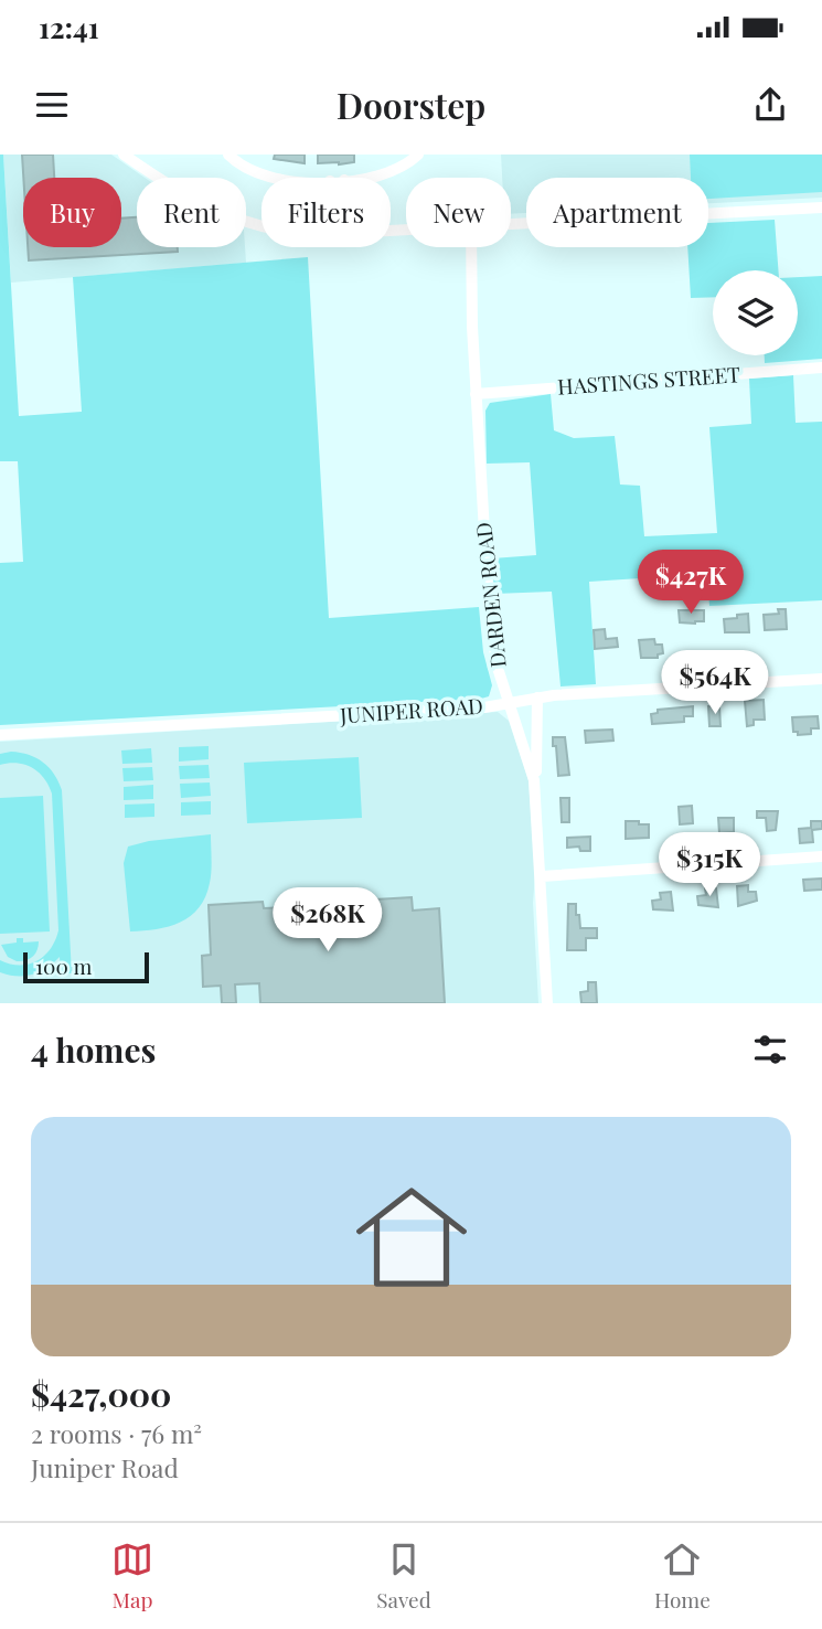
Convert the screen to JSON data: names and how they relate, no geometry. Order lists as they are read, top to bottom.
{
  "streets": {
    "street": ["HASTINGS STREET", "DARDEN ROAD", "JUNIPER ROAD"]
  },
  "crossings": [
    ["HASTINGS STREET", "DARDEN ROAD"],
    ["DARDEN ROAD", "JUNIPER ROAD"]
  ],
  "scale_bar": "100 m",
  "page": {
    "status": "12:41",
    "header": "Doorstep",
    "chip": [
      "Buy",
      "Rent",
      "Filters",
      "New",
      "Apartment"
    ],
    "price": [
      "$427K",
      "$564K",
      "$315K",
      "$268K"
    ],
    "scale": "100 m",
    "heading": "4 homes",
    "list": [
      {
        "name": "$427,000",
        "note": "2 rooms · 76 m² · Juniper Road"
      }
    ],
    "tabs": ["Map", "Saved", "Home"]
  }
}
